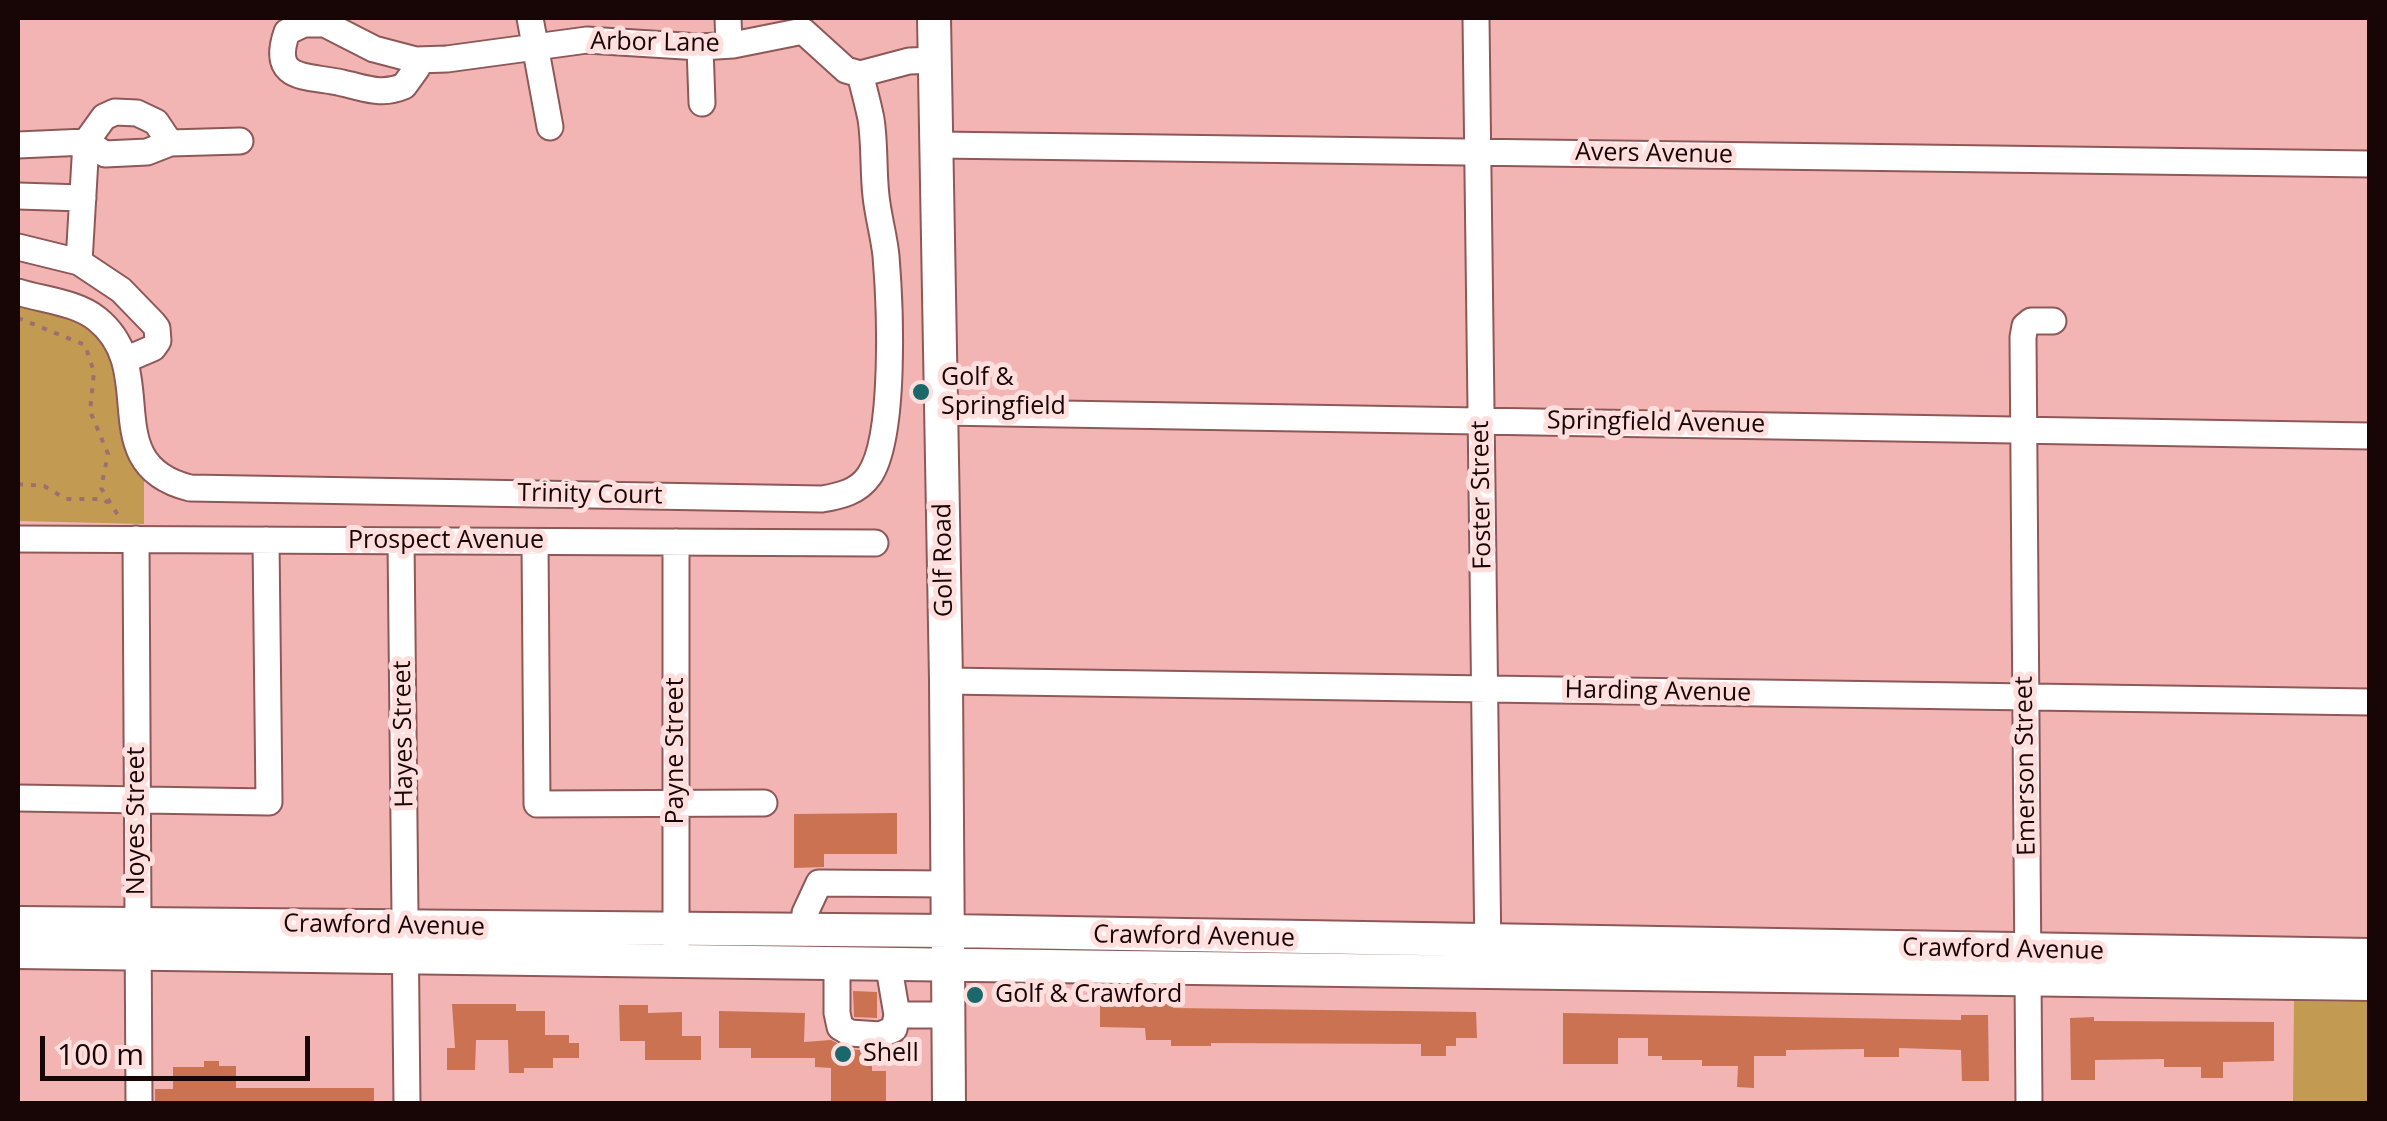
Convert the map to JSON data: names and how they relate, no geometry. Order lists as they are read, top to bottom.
{
  "streets": {
    "main road": ["Golf Road", "Crawford Avenue"],
    "street": [
      "Arbor Lane",
      "Avers Avenue",
      "Springfield Avenue",
      "Trinity Court",
      "Foster Street",
      "Prospect Avenue",
      "Harding Avenue",
      "Hayes Street",
      "Payne Street",
      "Emerson Street",
      "Noyes Street"
    ]
  },
  "crossings": [
    ["Arbor Lane", "Trinity Court"],
    ["Avers Avenue", "Foster Street"],
    ["Avers Avenue", "Golf Road"],
    ["Springfield Avenue", "Foster Street"],
    ["Springfield Avenue", "Golf Road"],
    ["Springfield Avenue", "Emerson Street"],
    ["Foster Street", "Harding Avenue"],
    ["Foster Street", "Crawford Avenue"],
    ["Prospect Avenue", "Hayes Street"],
    ["Prospect Avenue", "Payne Street"],
    ["Prospect Avenue", "Noyes Street"],
    ["Golf Road", "Harding Avenue"],
    ["Golf Road", "Crawford Avenue"],
    ["Harding Avenue", "Emerson Street"],
    ["Hayes Street", "Crawford Avenue"],
    ["Payne Street", "Crawford Avenue"],
    ["Emerson Street", "Crawford Avenue"],
    ["Noyes Street", "Crawford Avenue"]
  ],
  "places": ["Golf & Springfield", "Golf & Crawford", "Shell"],
  "scale_bar": "100 m"
}
